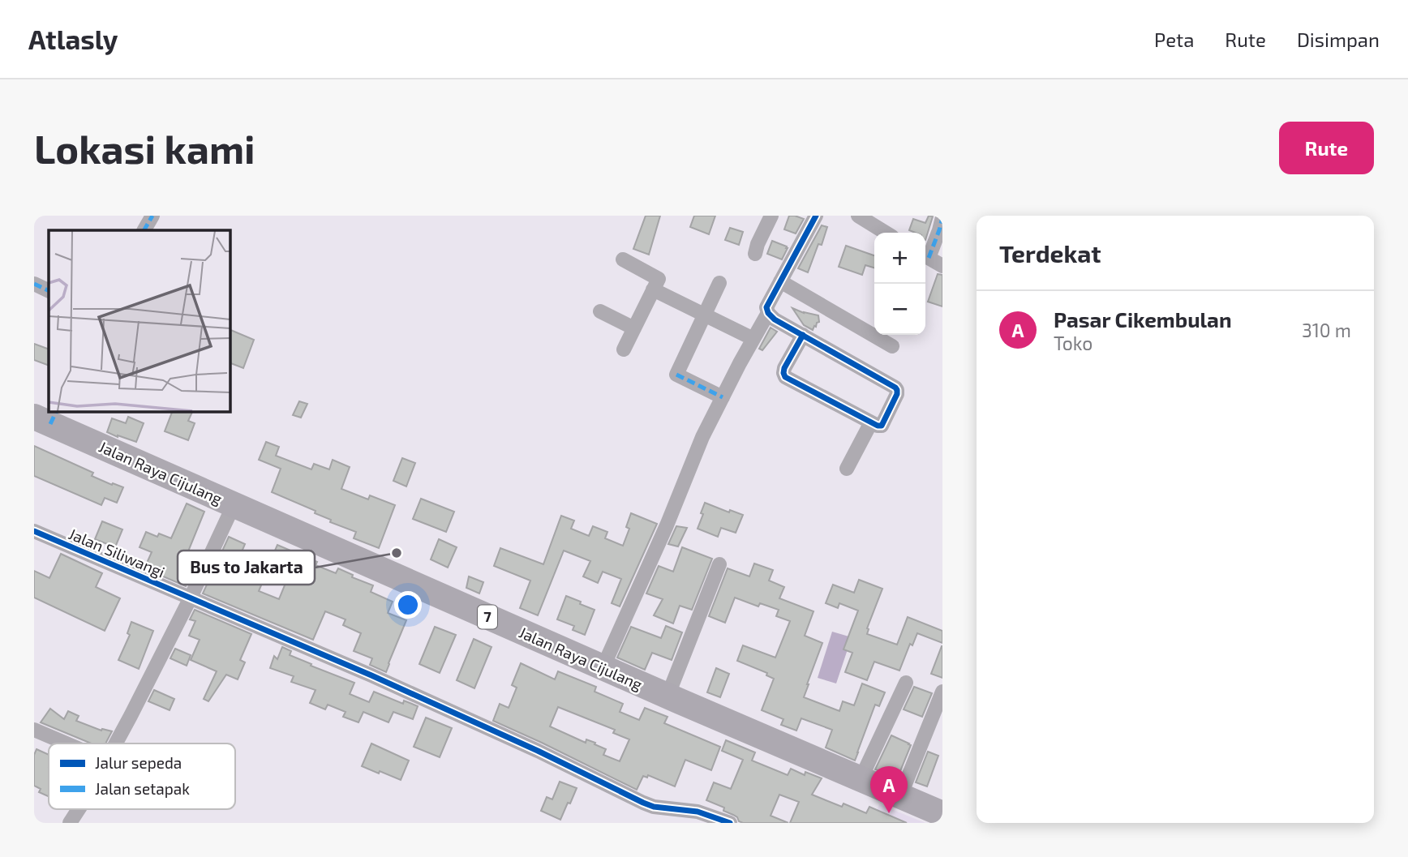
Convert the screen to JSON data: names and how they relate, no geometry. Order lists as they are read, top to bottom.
{
  "streets": {
    "highway": ["Jalan Raya Cijulang", "7"],
    "street": ["Jalan Siliwangi"]
  },
  "places": ["Bus to Jakarta"],
  "legend": ["Jalur sepeda", "Jalan setapak"],
  "page": {
    "header": "Atlasly",
    "nav": ["Peta", "Rute", "Disimpan"],
    "buttons": "Rute",
    "title": "Lokasi kami",
    "heading": "Terdekat",
    "map_buttons": ["+", "−"],
    "list": [
      {
        "mark": "A",
        "name": "Pasar Cikembulan",
        "note": "Toko",
        "value": "310 m"
      }
    ],
    "pins": "A"
  }
}
